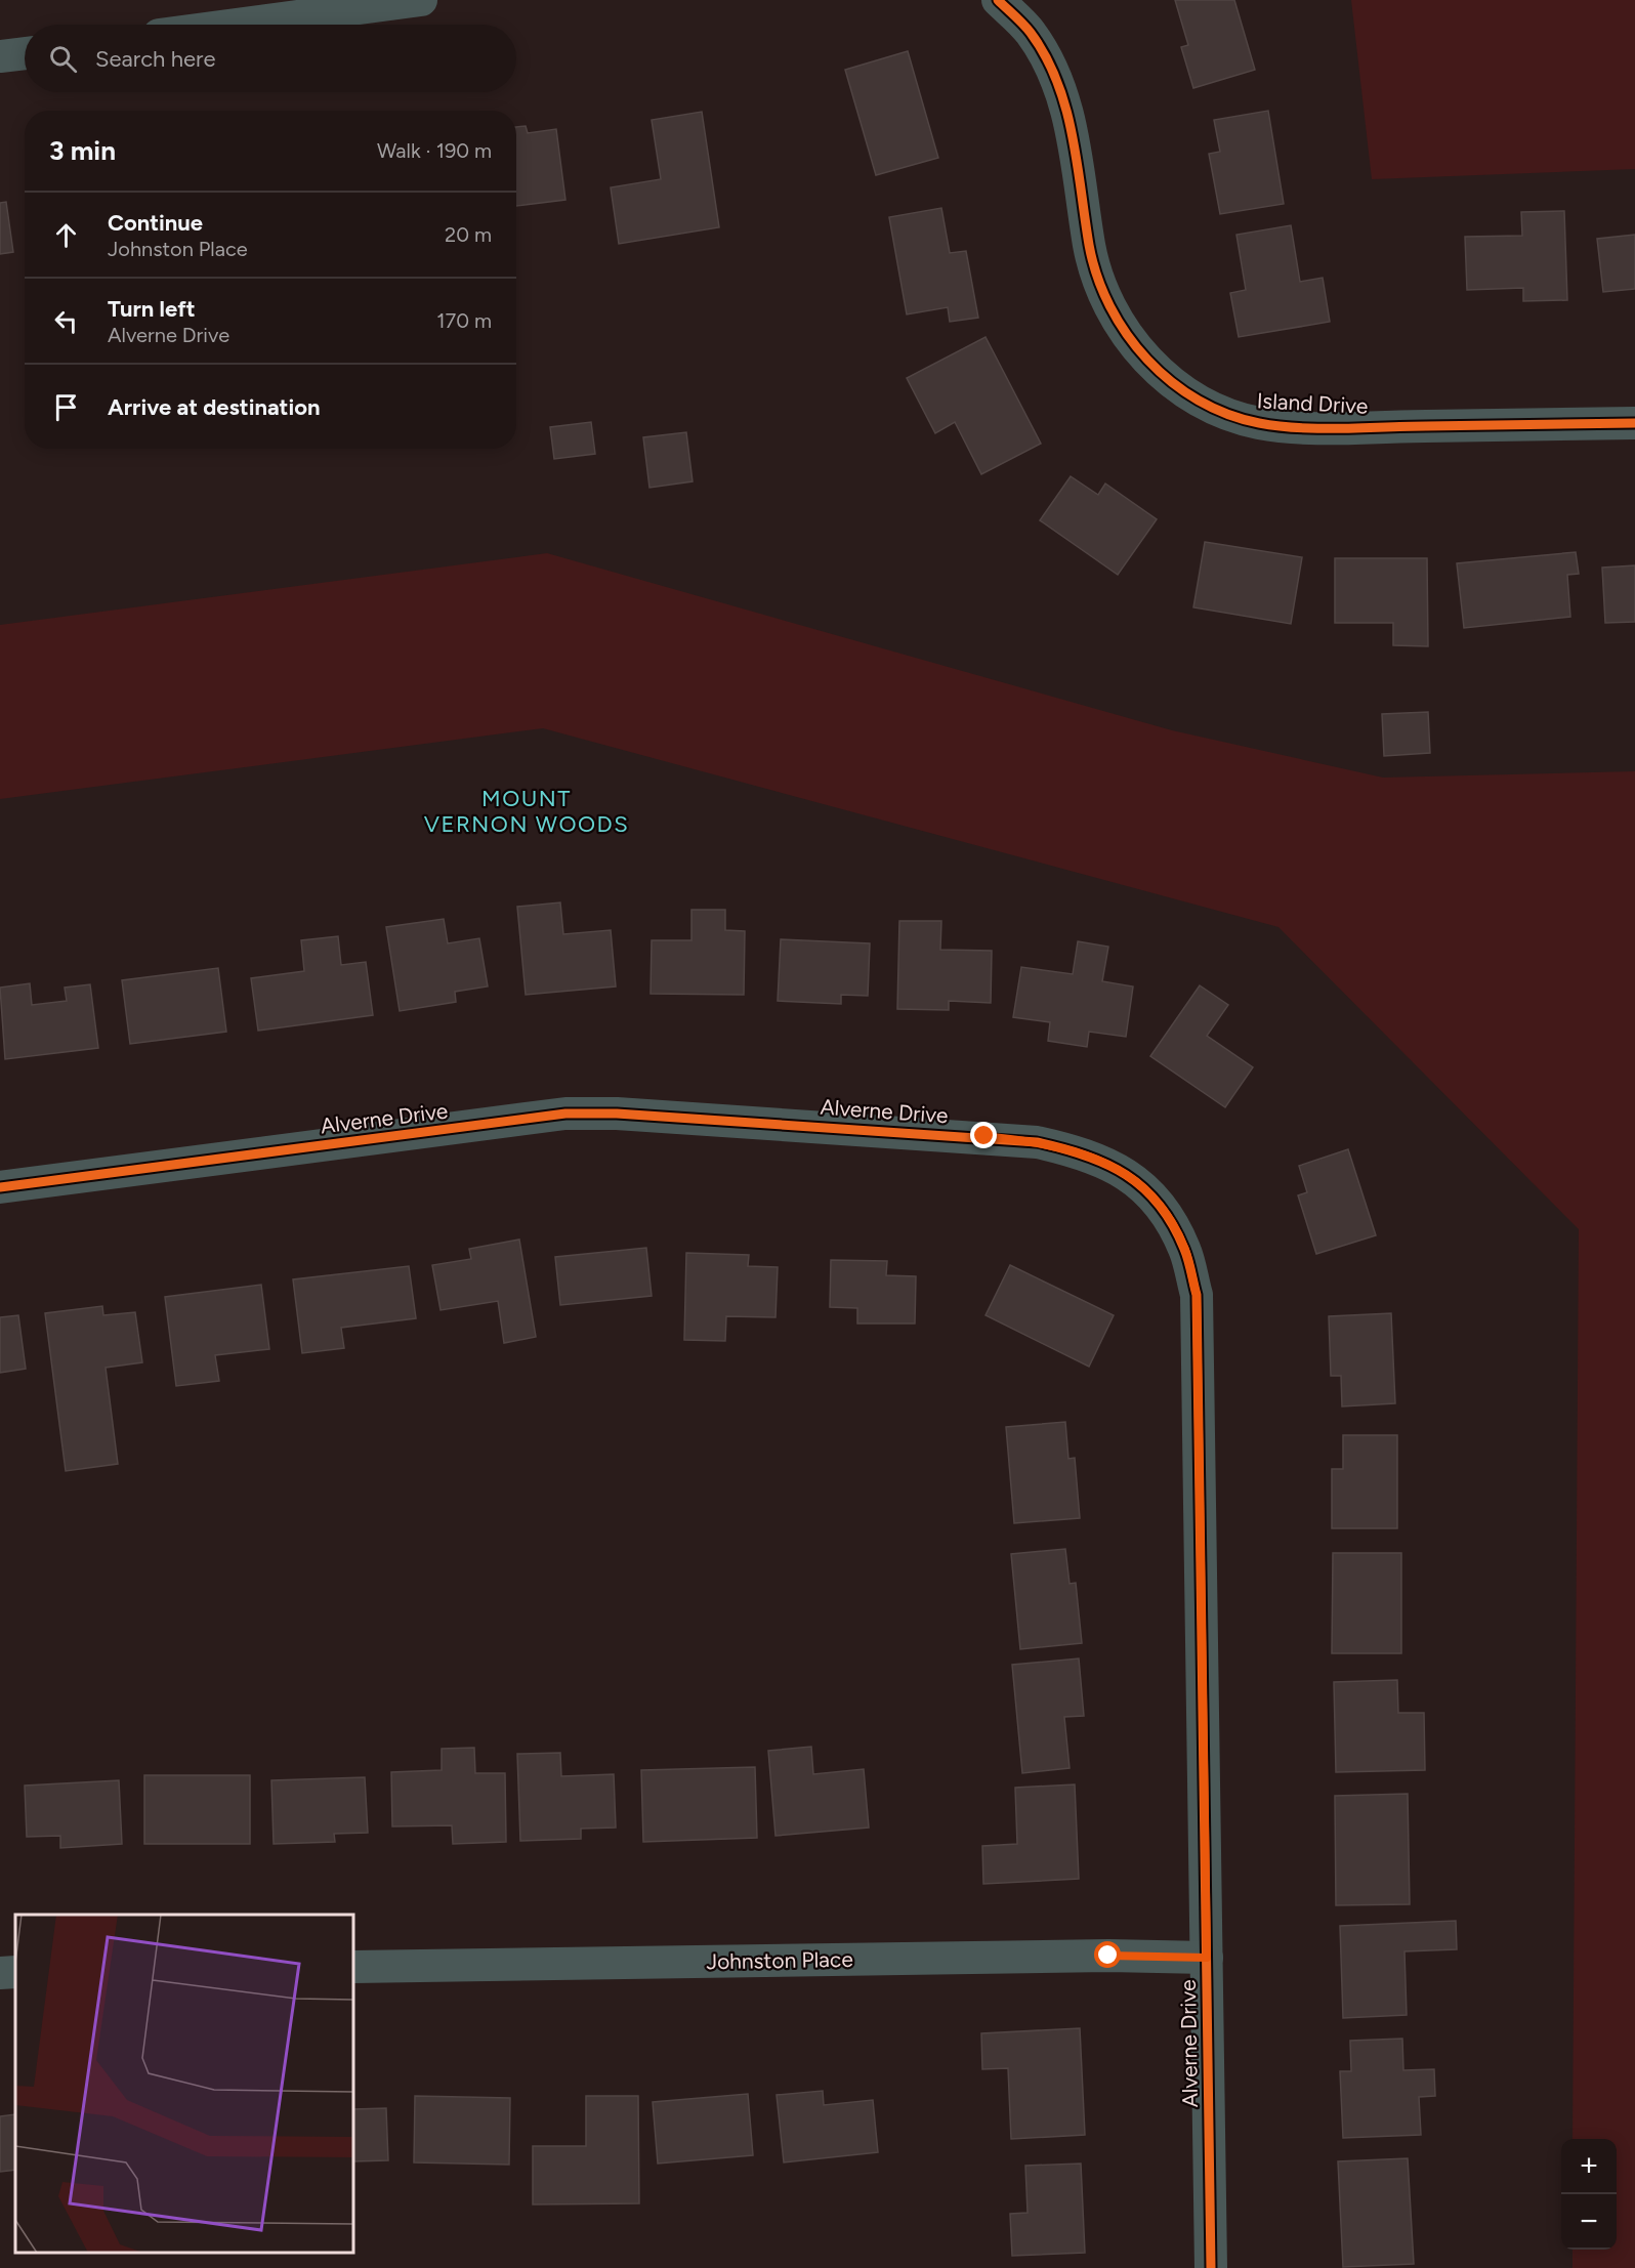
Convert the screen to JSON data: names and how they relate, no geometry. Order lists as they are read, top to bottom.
{
  "streets": {
    "street": ["Island Drive", "Alverne Drive", "Johnston Place"]
  },
  "crossings": [
    ["Alverne Drive", "Johnston Place"]
  ],
  "districts": ["MOUNT VERNON WOODS"],
  "page": {
    "search": "Search here",
    "heading": ["3 min", "Walk · 190 m"],
    "list": [
      ["Continue", "Johnston Place", "20 m"],
      ["Turn left", "Alverne Drive", "170 m"],
      "Arrive at destination"
    ],
    "map_buttons": ["+", "−"]
  }
}
